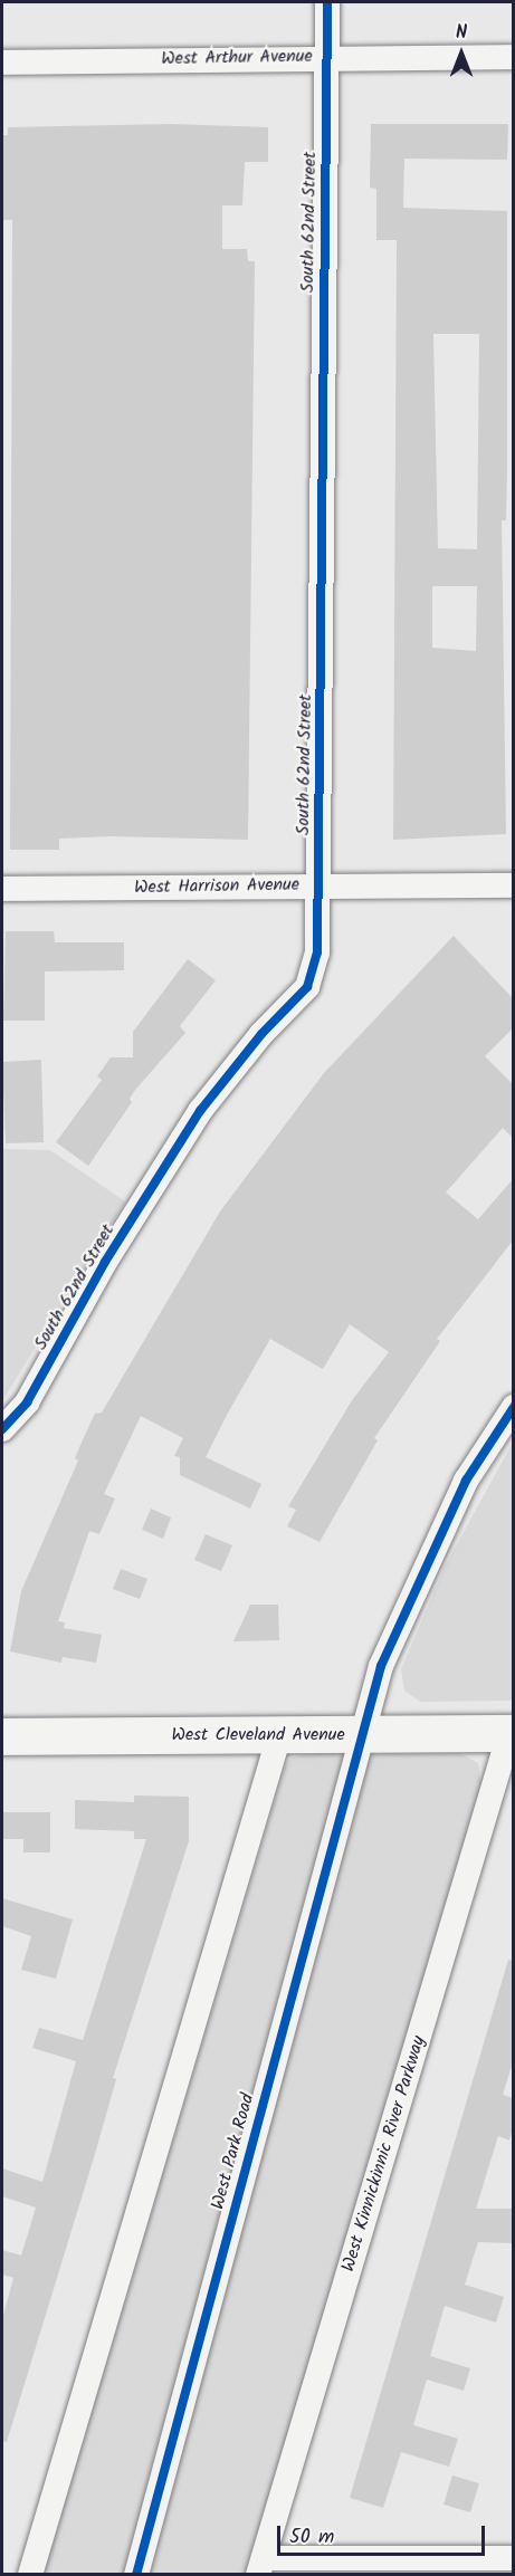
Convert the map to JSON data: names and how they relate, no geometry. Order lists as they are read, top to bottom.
{
  "streets": {
    "street": [
      "West Arthur Avenue",
      "South 62nd Street",
      "West Harrison Avenue",
      "West Cleveland Avenue",
      "West Park Road",
      "West Kinnickinnic River Parkway"
    ]
  },
  "crossings": [
    ["West Arthur Avenue", "South 62nd Street"],
    ["South 62nd Street", "West Harrison Avenue"],
    ["West Cleveland Avenue", "West Park Road"],
    ["West Cleveland Avenue", "West Kinnickinnic River Parkway"]
  ],
  "scale_bar": "50 m",
  "north": "top"
}
